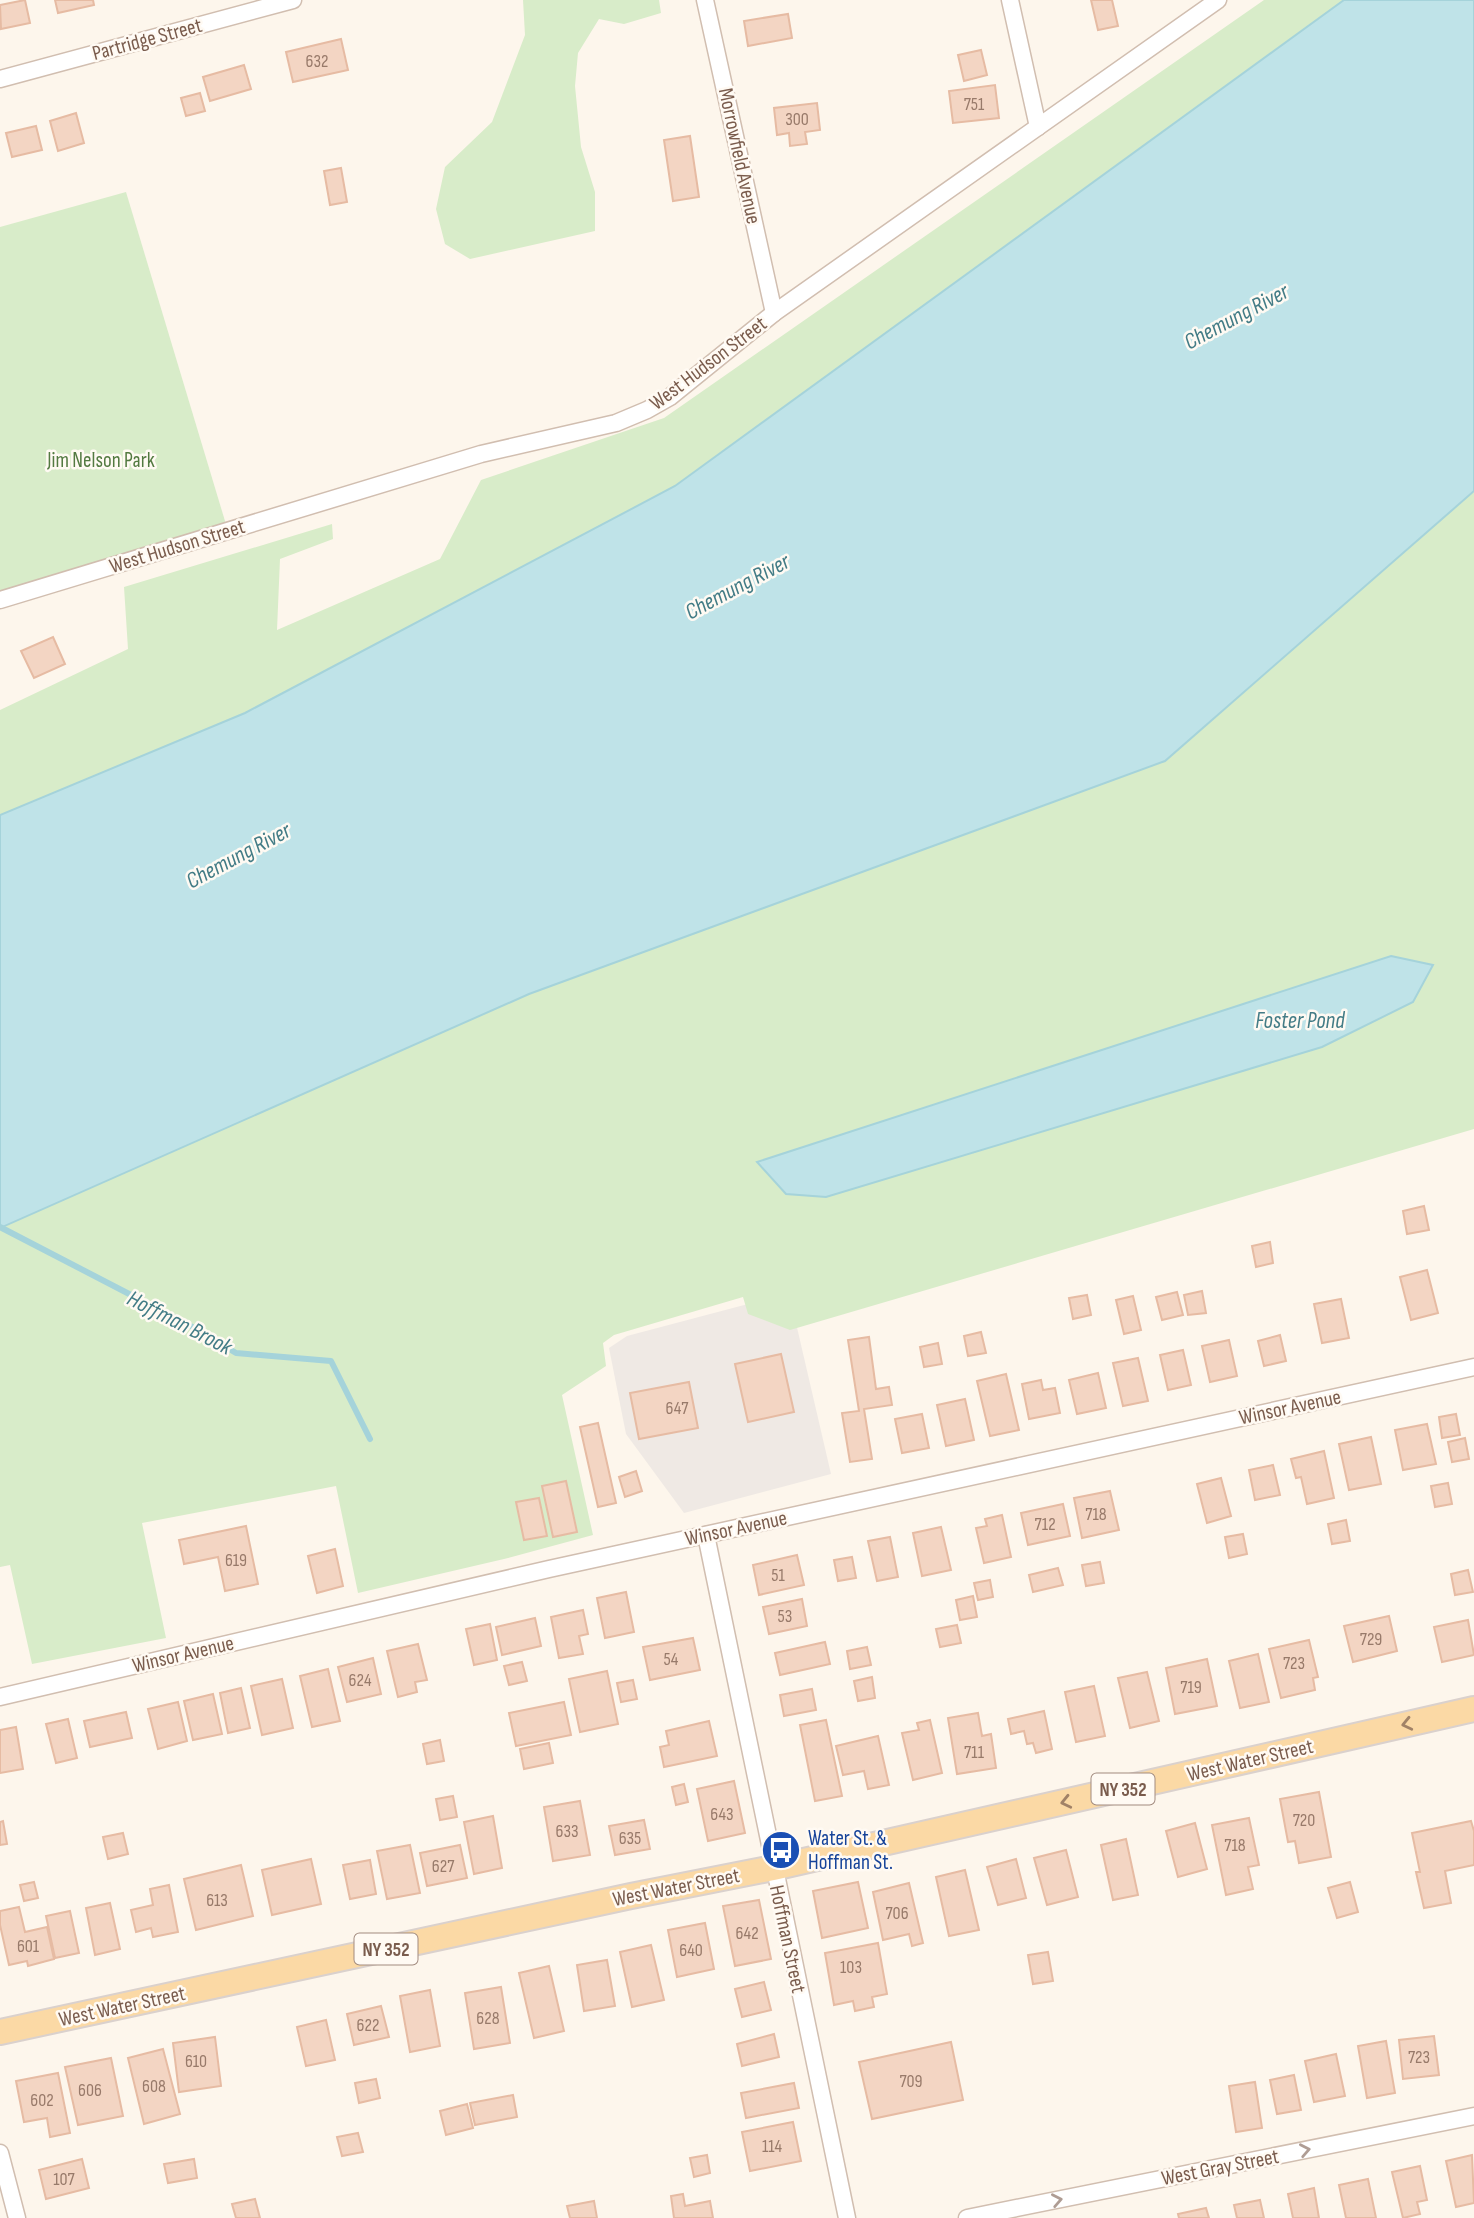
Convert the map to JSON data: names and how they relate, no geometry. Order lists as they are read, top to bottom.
{
  "streets": {
    "main road": ["West Water Street", "NY 352"],
    "street": [
      "Partridge Street",
      "Morrowfield Avenue",
      "West Hudson Street",
      "Winsor Avenue",
      "Hoffman Street",
      "West Gray Street"
    ]
  },
  "crossings": [
    ["Morrowfield Avenue", "West Hudson Street"],
    ["Winsor Avenue", "Hoffman Street"],
    ["West Water Street", "Hoffman Street"]
  ],
  "one_way": ["West Water Street", "West Gray Street"],
  "water": ["Chemung River", "Foster Pond", "Hoffman Brook"],
  "parks": ["Jim Nelson Park"],
  "places": {
    "bus stop": ["Water St. & Hoffman St."]
  },
  "house_numbers": [
    "632",
    "751",
    "300",
    "647",
    "718",
    "712",
    "619",
    "51",
    "53",
    "729",
    "54",
    "723",
    "624",
    "719",
    "711",
    "643",
    "720",
    "633",
    "635",
    "718",
    "627",
    "613",
    "706",
    "642",
    "601",
    "640",
    "103",
    "628",
    "622",
    "723",
    "610",
    "709",
    "608",
    "606",
    "602",
    "114",
    "107"
  ]
}
